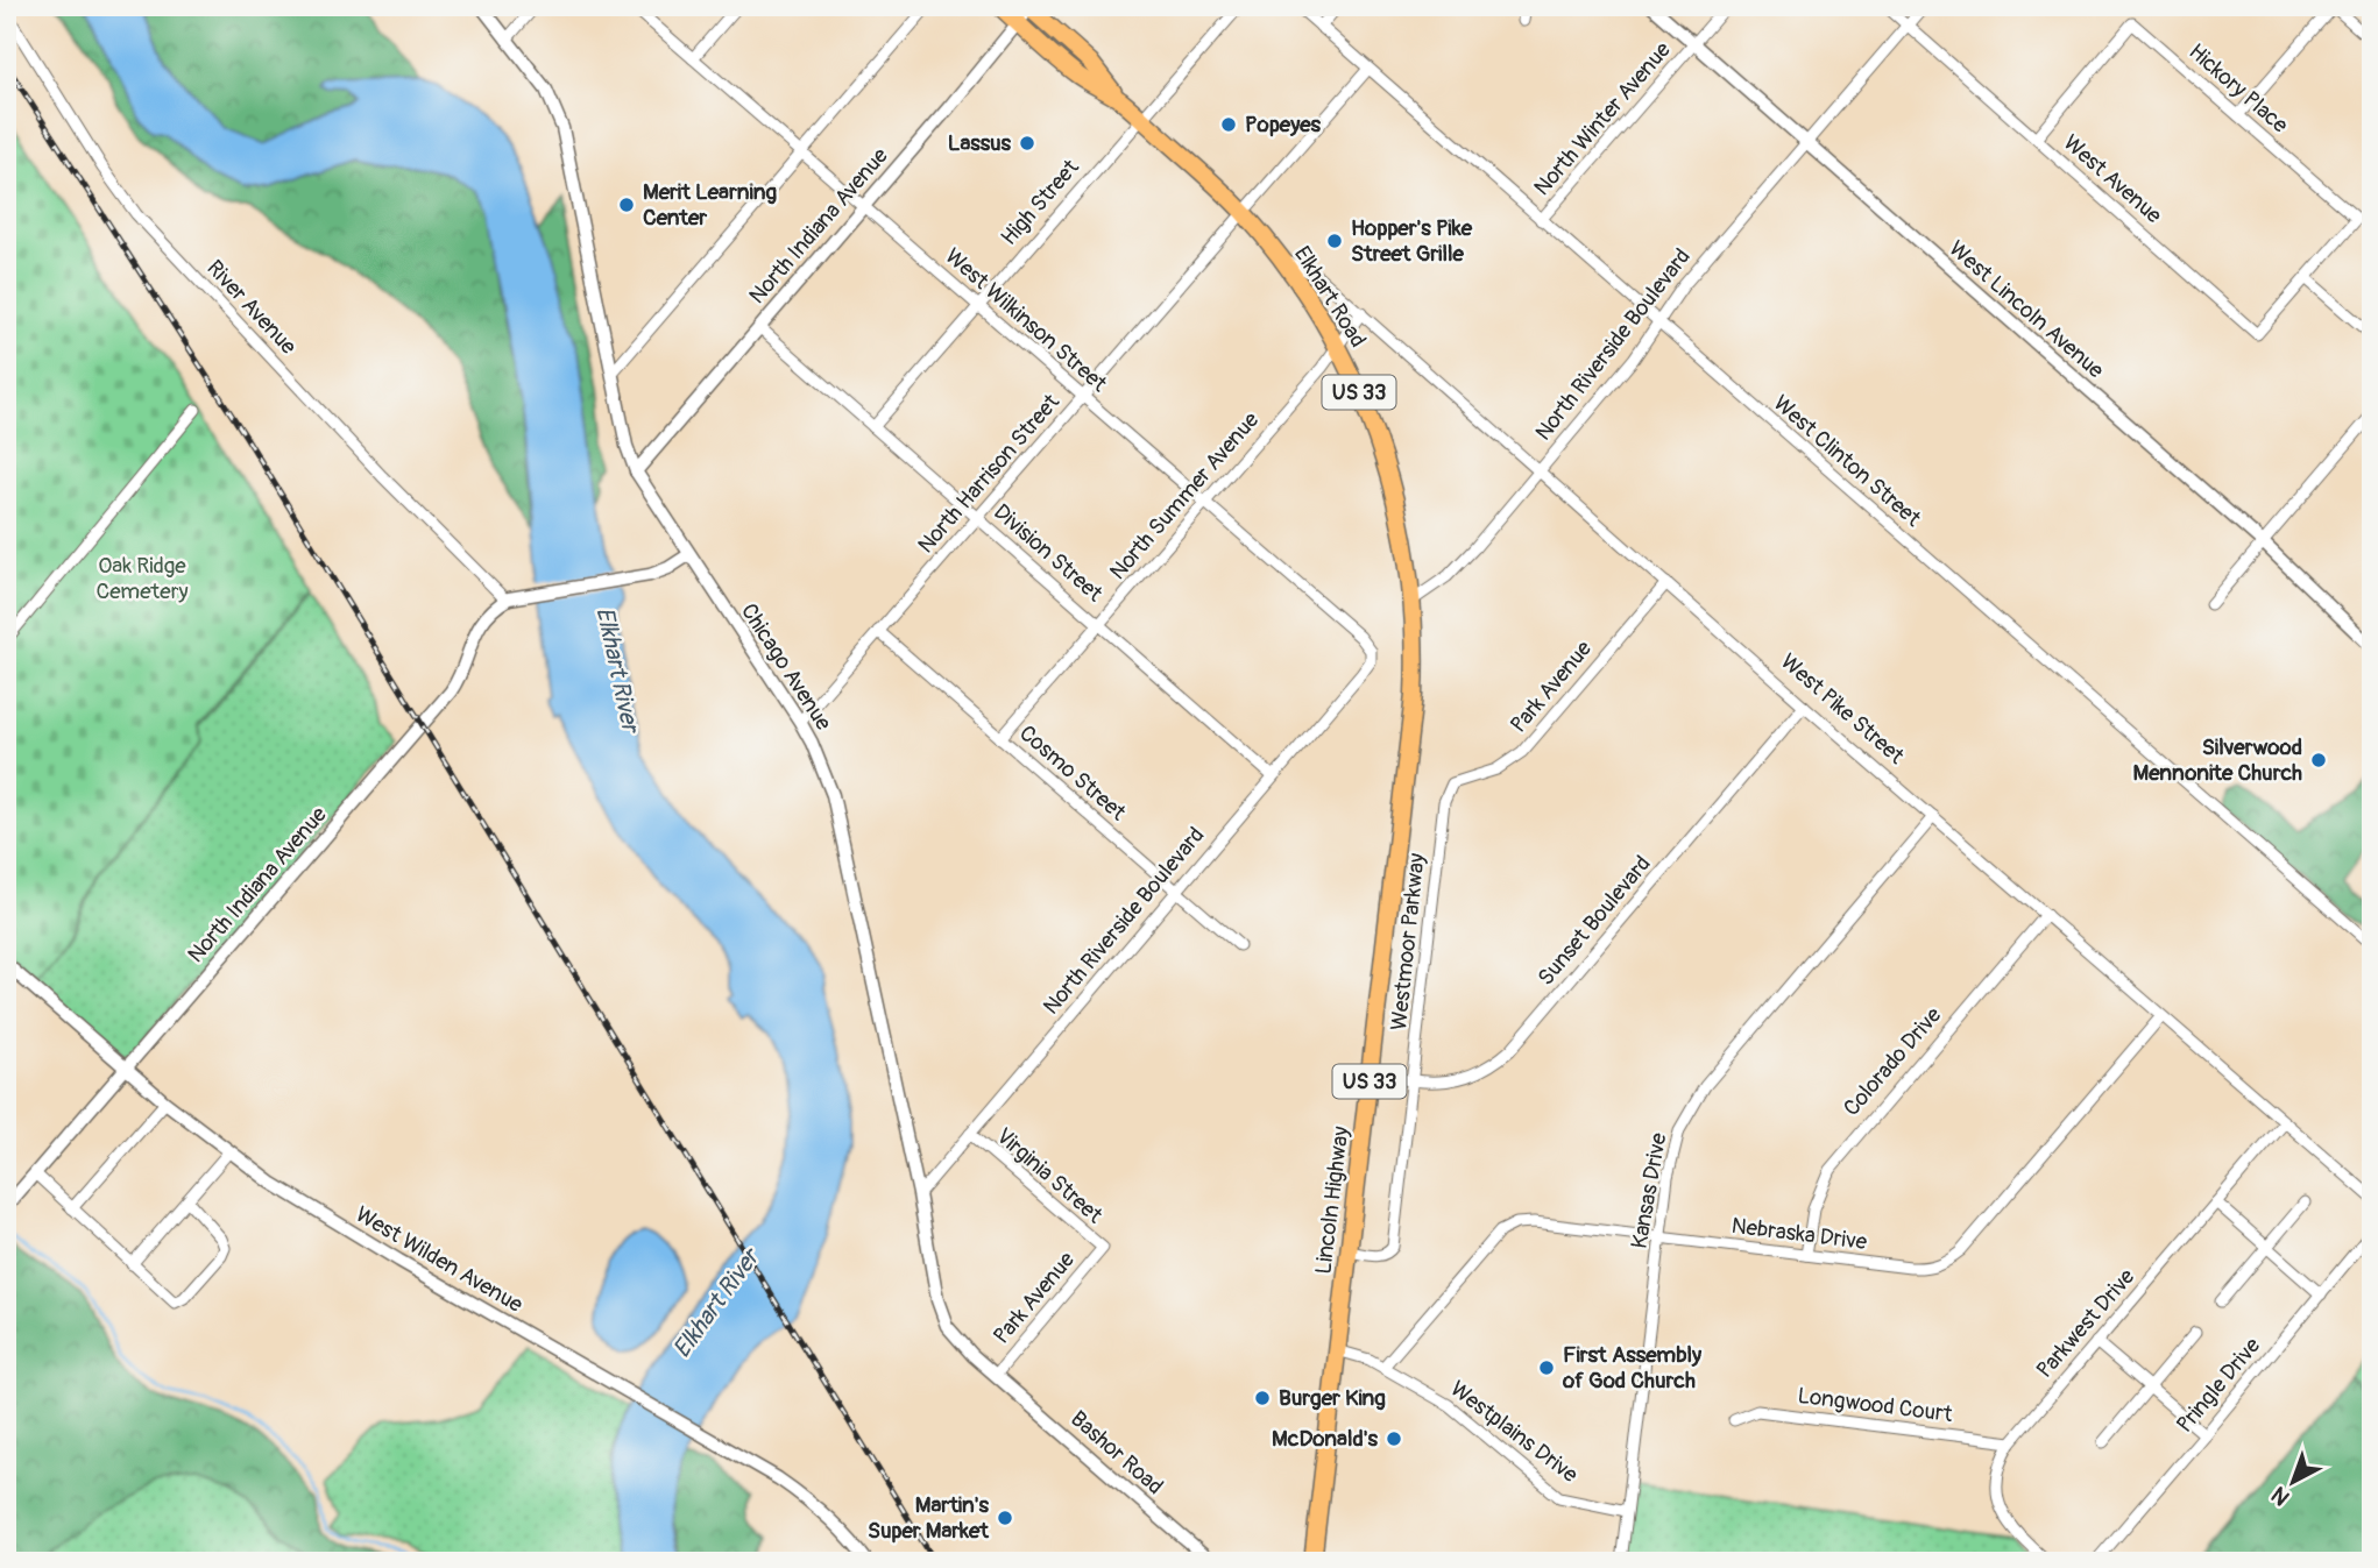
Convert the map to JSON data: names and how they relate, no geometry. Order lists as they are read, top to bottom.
{
  "streets": {
    "highway": ["Elkhart Road", "US 33", "Lincoln Highway"],
    "street": [
      "Hickory Place",
      "North Winter Avenue",
      "West Avenue",
      "High Street",
      "North Indiana Avenue",
      "River Avenue",
      "West Lincoln Avenue",
      "West Wilkinson Street",
      "North Riverside Boulevard",
      "West Clinton Street",
      "North Harrison Street",
      "North Summer Avenue",
      "Division Street",
      "Chicago Avenue",
      "Park Avenue",
      "West Pike Street",
      "Cosmo Street",
      "Sunset Boulevard",
      "Westmoor Parkway",
      "Colorado Drive",
      "Virginia Street",
      "Kansas Drive",
      "Nebraska Drive",
      "West Wilden Avenue",
      "Parkwest Drive",
      "Pringle Drive",
      "Longwood Court",
      "Westplains Drive",
      "Bashor Road"
    ]
  },
  "crossings": [
    ["Hickory Place", "West Avenue"],
    ["North Winter Avenue", "West Lincoln Avenue"],
    ["North Winter Avenue", "West Clinton Street"],
    ["West Avenue", "North Riverside Boulevard"],
    ["High Street", "West Wilkinson Street"],
    ["High Street", "US 33"],
    ["High Street", "Division Street"],
    ["North Indiana Avenue", "River Avenue"],
    ["North Indiana Avenue", "West Wilkinson Street"],
    ["North Indiana Avenue", "US 33"],
    ["North Indiana Avenue", "Division Street"],
    ["North Indiana Avenue", "Chicago Avenue"],
    ["North Indiana Avenue", "West Wilden Avenue"],
    ["Elkhart Road", "North Riverside Boulevard"],
    ["Elkhart Road", "US 33"],
    ["Elkhart Road", "North Harrison Street"],
    ["Elkhart Road", "North Summer Avenue"],
    ["Elkhart Road", "West Pike Street"],
    ["Elkhart Road", "Lincoln Highway"],
    ["West Lincoln Avenue", "North Riverside Boulevard"],
    ["West Wilkinson Street", "North Riverside Boulevard"],
    ["West Wilkinson Street", "North Harrison Street"],
    ["West Wilkinson Street", "North Summer Avenue"],
    ["North Riverside Boulevard", "West Clinton Street"],
    ["North Riverside Boulevard", "Division Street"],
    ["North Riverside Boulevard", "Chicago Avenue"],
    ["North Riverside Boulevard", "West Pike Street"],
    ["North Riverside Boulevard", "Cosmo Street"],
    ["North Riverside Boulevard", "Virginia Street"],
    ["North Riverside Boulevard", "Lincoln Highway"],
    ["US 33", "North Harrison Street"],
    ["West Clinton Street", "North Harrison Street"],
    ["North Harrison Street", "Division Street"],
    ["North Harrison Street", "Chicago Avenue"],
    ["North Harrison Street", "Cosmo Street"],
    ["North Summer Avenue", "Division Street"],
    ["North Summer Avenue", "West Pike Street"],
    ["North Summer Avenue", "Cosmo Street"],
    ["Chicago Avenue", "Park Avenue"],
    ["Chicago Avenue", "Bashor Road"],
    ["Park Avenue", "West Pike Street"],
    ["Park Avenue", "Westmoor Parkway"],
    ["Park Avenue", "Virginia Street"],
    ["Park Avenue", "Bashor Road"],
    ["West Pike Street", "Sunset Boulevard"],
    ["West Pike Street", "Colorado Drive"],
    ["West Pike Street", "Kansas Drive"],
    ["West Pike Street", "Nebraska Drive"],
    ["West Pike Street", "Parkwest Drive"],
    ["Sunset Boulevard", "Westmoor Parkway"],
    ["Sunset Boulevard", "Lincoln Highway"],
    ["Westmoor Parkway", "Lincoln Highway"],
    ["Colorado Drive", "Nebraska Drive"],
    ["Kansas Drive", "Nebraska Drive"],
    ["Kansas Drive", "Westplains Drive"],
    ["Lincoln Highway", "Westplains Drive"],
    ["Nebraska Drive", "Westplains Drive"],
    ["Parkwest Drive", "Longwood Court"]
  ],
  "water": ["Elkhart River"],
  "parks": ["Oak Ridge Cemetery"],
  "places": [
    "Popeyes",
    "Lassus",
    "Merit Learning Center",
    "Hopper's Pike Street Grille",
    "Silverwood Mennonite Church",
    "First Assembly of God Church",
    "Burger King",
    "McDonald's",
    "Martin's Super Market"
  ],
  "north": "bottom left"
}
